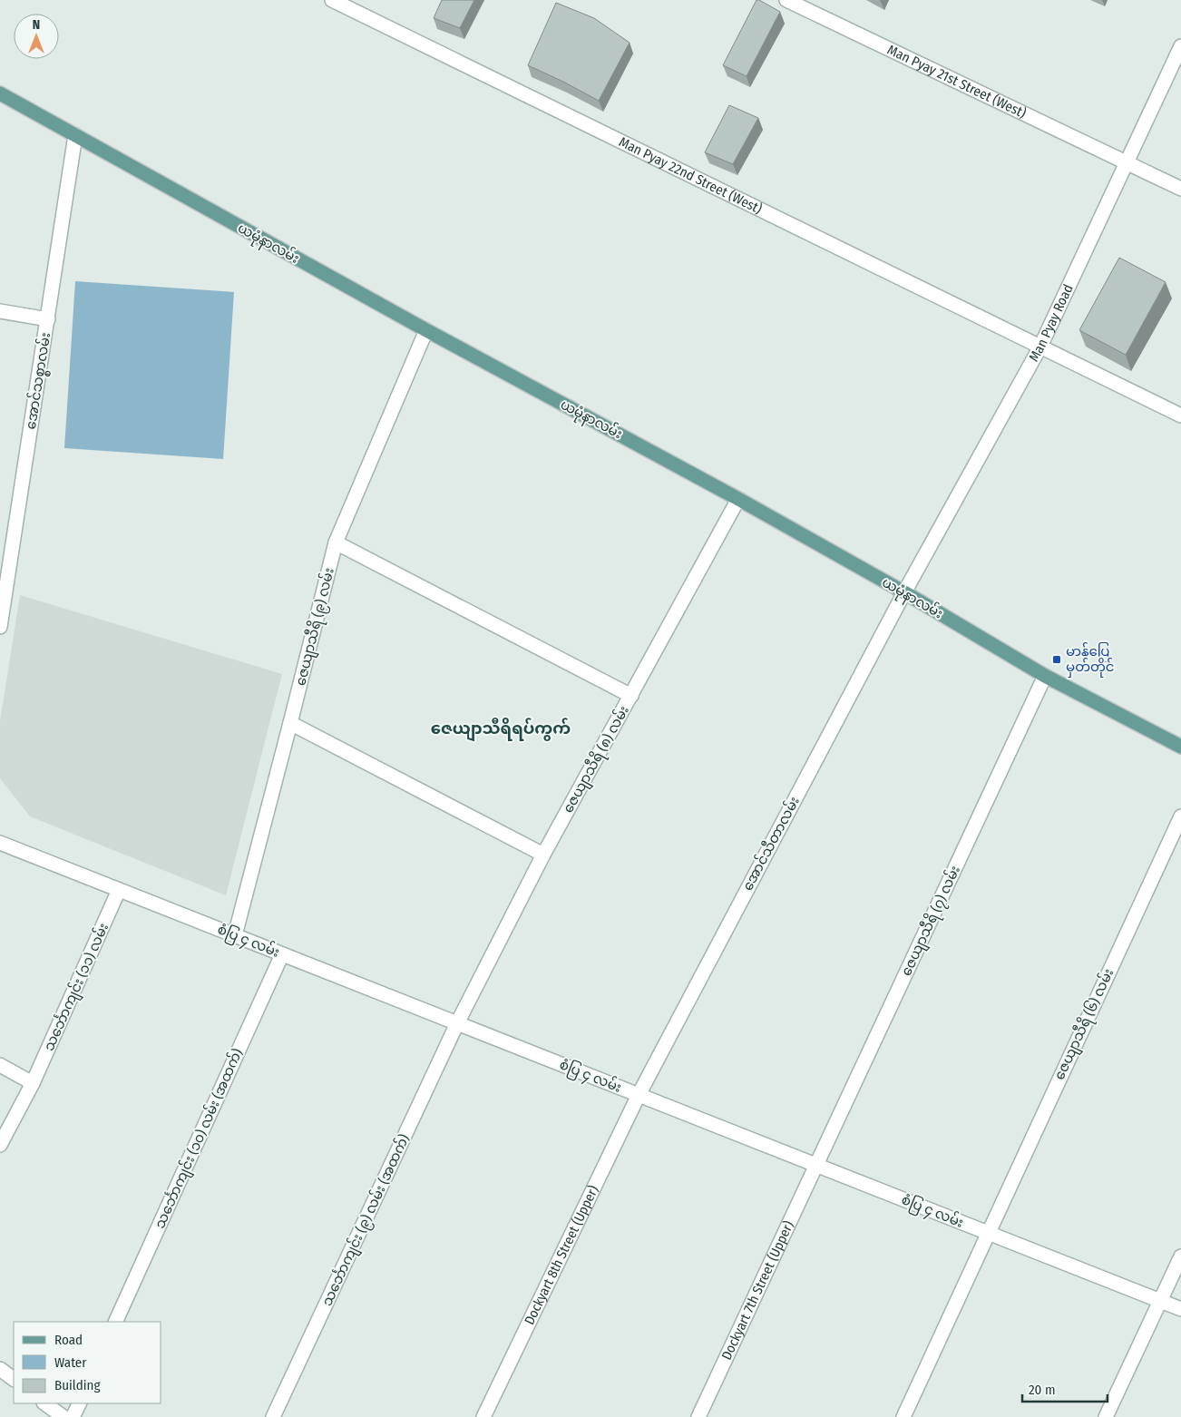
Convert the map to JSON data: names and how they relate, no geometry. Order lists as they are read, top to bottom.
{
  "streets": {
    "main road": ["ယမုံနာလမ်း"],
    "street": [
      "Man Pyay 21st Street (West)",
      "Man Pyay 22nd Street (West)",
      "Man Pyay Road",
      "အောင်သစ္စာလမ်း",
      "ဇေယျာသီရိ (၉) လမ်း",
      "ဇေယျာသီရိ (၈) လမ်း",
      "အောင်သီတာလမ်း",
      "ဇေယျာသီရိ (၇) လမ်း",
      "စံပြ ၄ လမ်း",
      "သင်္ဘောကျင်း (၁၁) လမ်း",
      "ဇေယျာသီရိ (၆) လမ်း",
      "သင်္ဘောကျင်း (၁၀) လမ်း (အထက်)",
      "သင်္ဘောကျင်း (၉) လမ်း (အထက်)",
      "Dockyart 8th Street (Upper)",
      "Dockyart 7th Street (Upper)"
    ]
  },
  "crossings": [
    ["Man Pyay 21st Street (West)", "Man Pyay Road"],
    ["Man Pyay 22nd Street (West)", "Man Pyay Road"],
    ["ယမုံနာလမ်း", "Man Pyay Road"],
    ["ယမုံနာလမ်း", "အောင်သစ္စာလမ်း"],
    ["ယမုံနာလမ်း", "ဇေယျာသီရိ (၉) လမ်း"],
    ["ယမုံနာလမ်း", "ဇေယျာသီရိ (၈) လမ်း"],
    ["ယမုံနာလမ်း", "အောင်သီတာလမ်း"],
    ["ယမုံနာလမ်း", "ဇေယျာသီရိ (၇) လမ်း"],
    ["Man Pyay Road", "အောင်သီတာလမ်း"],
    ["ဇေယျာသီရိ (၉) လမ်း", "စံပြ ၄ လမ်း"],
    ["ဇေယျာသီရိ (၈) လမ်း", "စံပြ ၄ လမ်း"],
    ["ဇေယျာသီရိ (၈) လမ်း", "သင်္ဘောကျင်း (၉) လမ်း (အထက်)"],
    ["အောင်သီတာလမ်း", "စံပြ ၄ လမ်း"],
    ["အောင်သီတာလမ်း", "Dockyart 8th Street (Upper)"],
    ["ဇေယျာသီရိ (၇) လမ်း", "စံပြ ၄ လမ်း"],
    ["ဇေယျာသီရိ (၇) လမ်း", "Dockyart 7th Street (Upper)"],
    ["စံပြ ၄ လမ်း", "သင်္ဘောကျင်း (၁၁) လမ်း"],
    ["စံပြ ၄ လမ်း", "ဇေယျာသီရိ (၆) လမ်း"],
    ["စံပြ ၄ လမ်း", "သင်္ဘောကျင်း (၁၀) လမ်း (အထက်)"],
    ["စံပြ ၄ လမ်း", "သင်္ဘောကျင်း (၉) လမ်း (အထက်)"],
    ["စံပြ ၄ လမ်း", "Dockyart 8th Street (Upper)"],
    ["စံပြ ၄ လမ်း", "Dockyart 7th Street (Upper)"]
  ],
  "districts": ["ဇေယျာသီရိရပ်ကွက်"],
  "places": {
    "transit": ["မာန်ပြေ မှတ်တိုင်"]
  },
  "legend": ["Road", "Water", "Building"],
  "scale_bar": "20 m",
  "north": "top"
}
